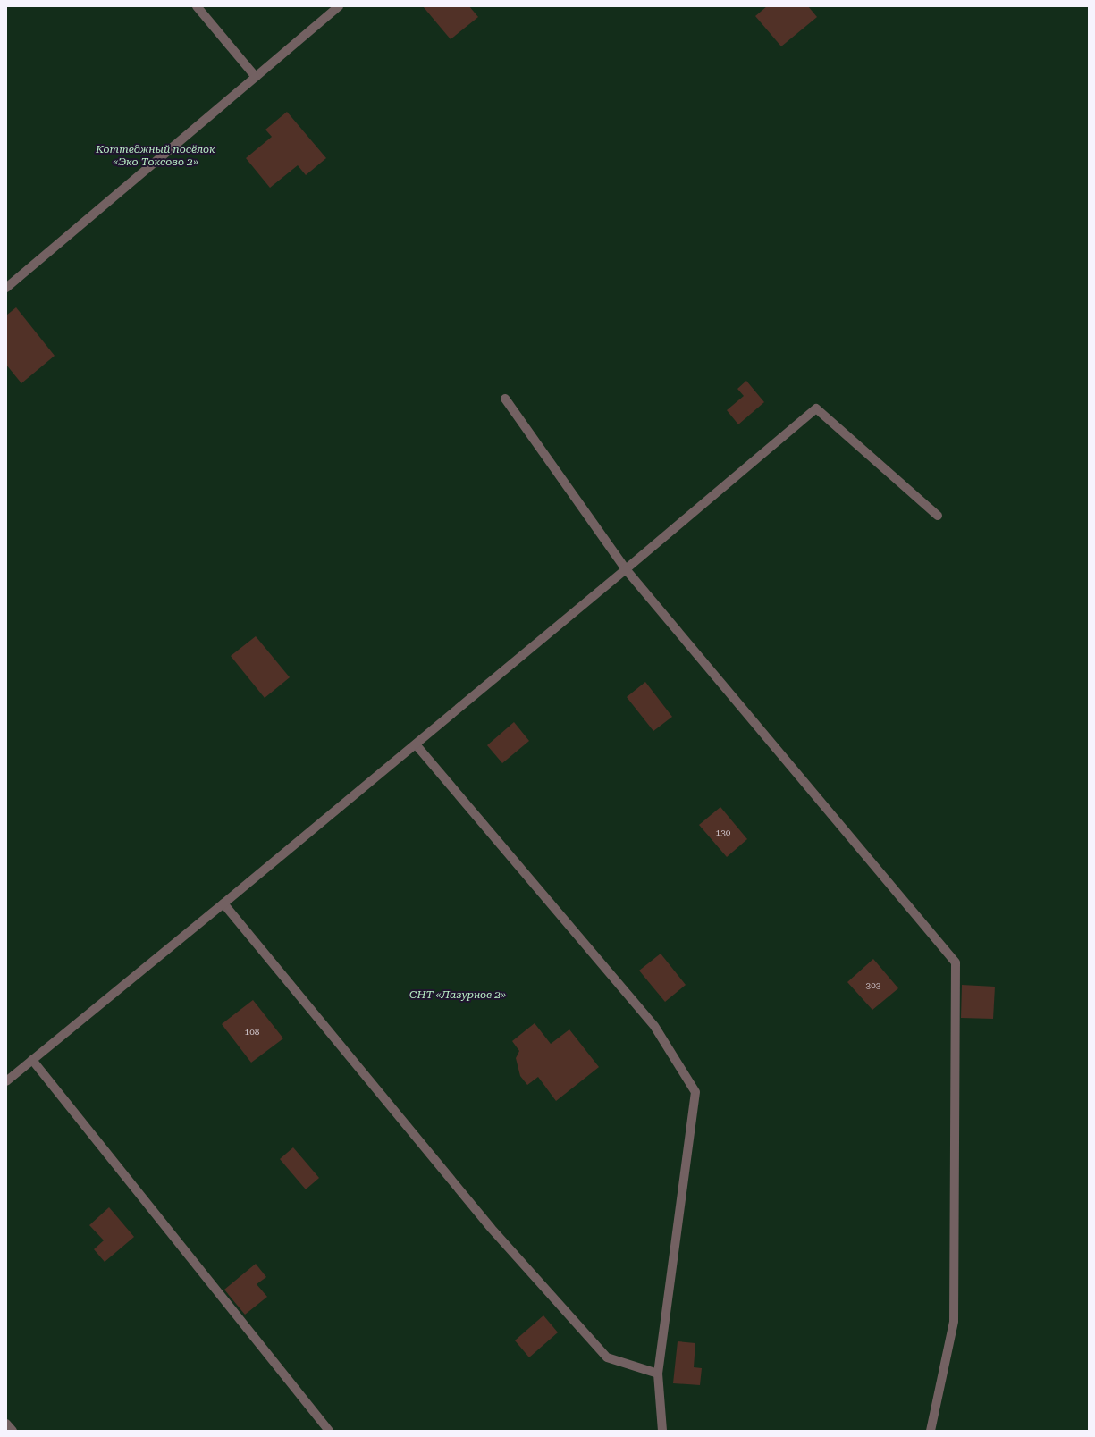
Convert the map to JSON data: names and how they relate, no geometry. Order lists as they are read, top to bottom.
{
  "parks": ["Коттеджный посёлок «Эко Токсово 2»", "СНТ «Лазурное 2»"],
  "house_numbers": ["130", "303", "108"]
}
